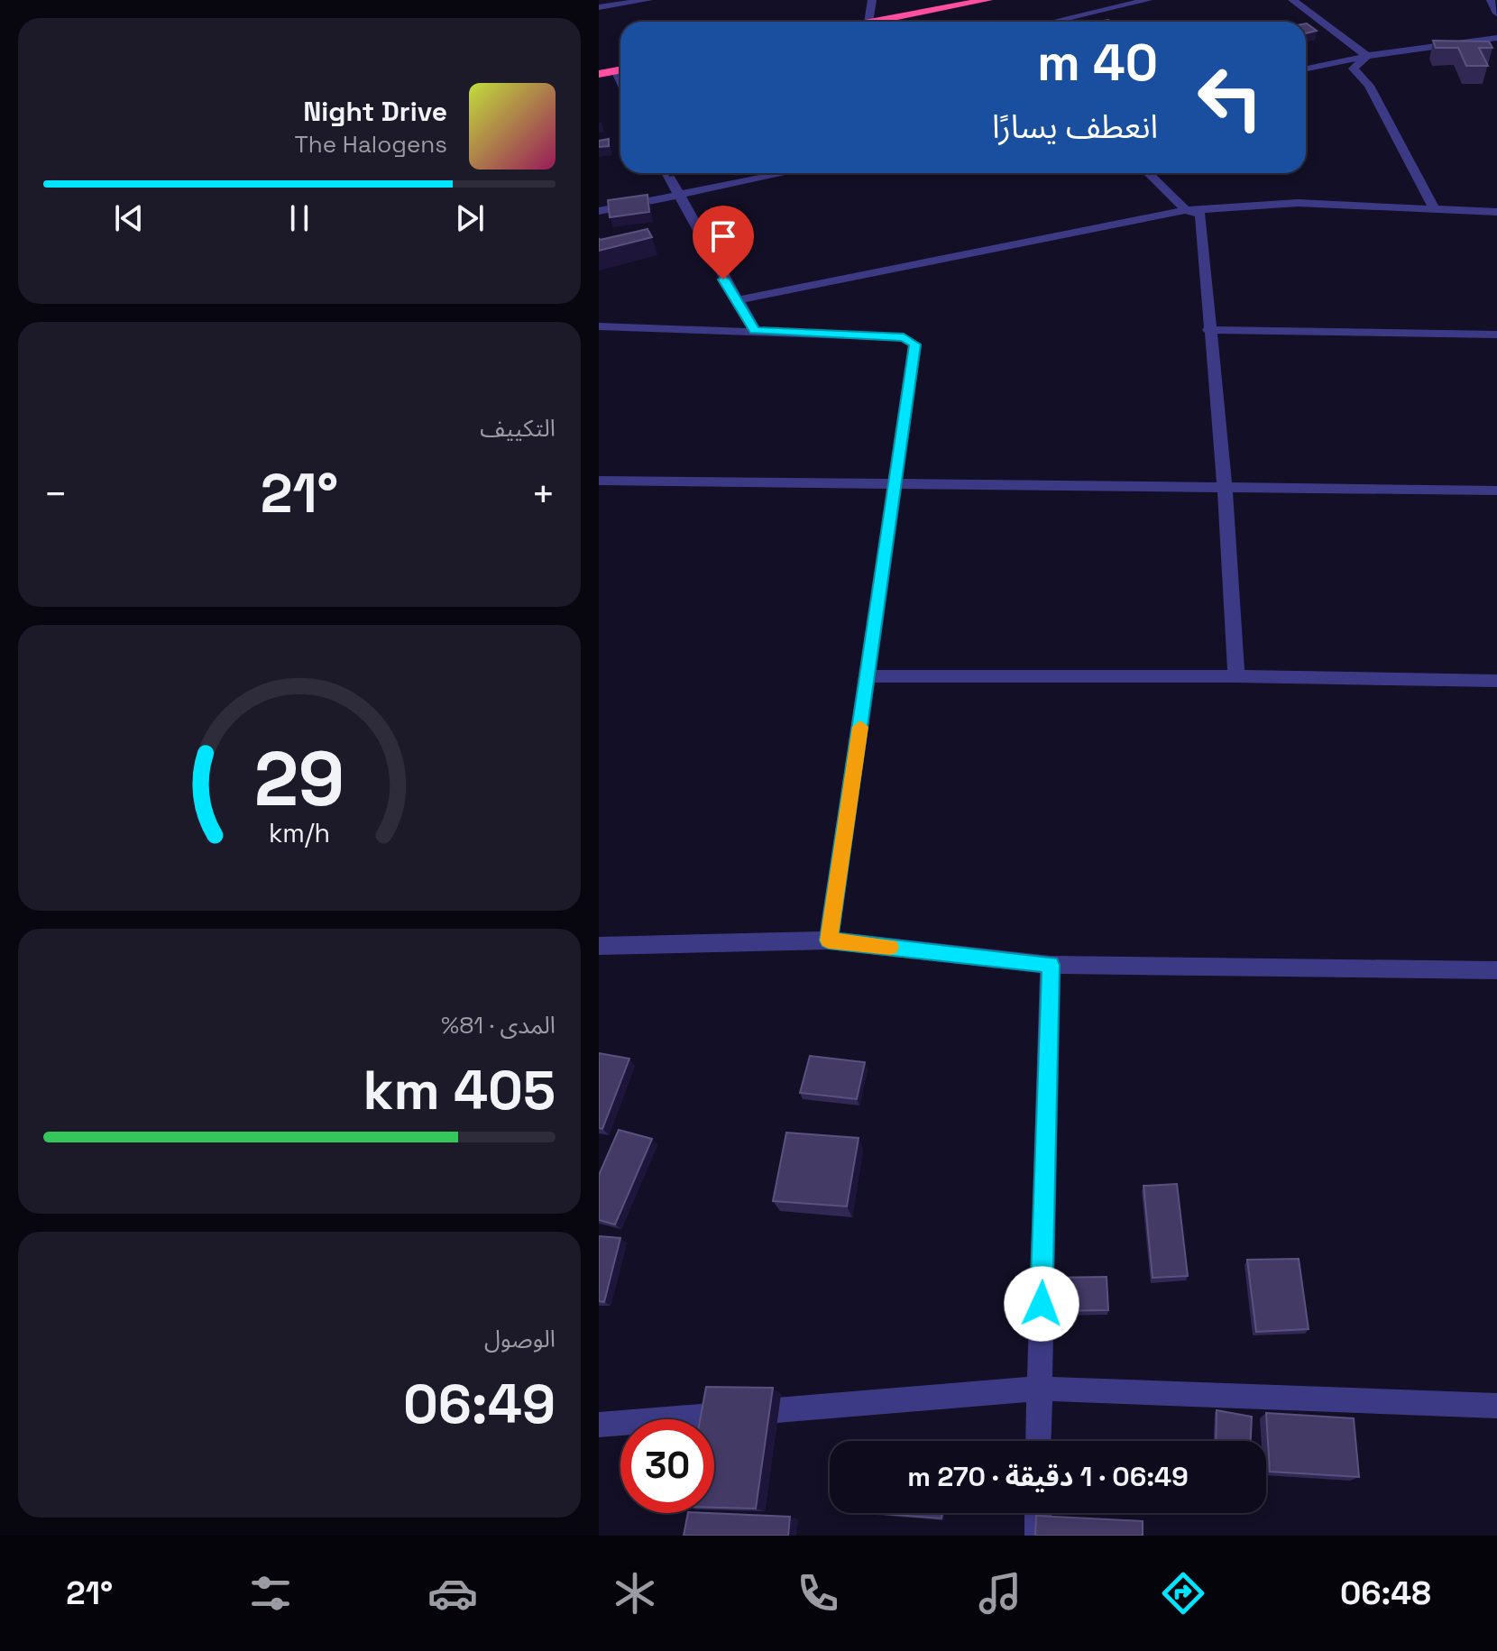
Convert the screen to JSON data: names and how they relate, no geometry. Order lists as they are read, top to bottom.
{
  "page": {
    "turn": ["40 m", "انعطف يسارًا"],
    "song": ["Night Drive", "The Halogens"],
    "tile": [
      "التكييف",
      ["المدى · 81%", "405 km"],
      ["الوصول", "06:49"]
    ],
    "heat": ["−", "21°", "+"],
    "limit": "30",
    "trip": "06:49 · 1 دقيقة · 270 m",
    "tabs": ["06:48", "21°"],
    "gauge": ["29", "km/h"]
  }
}
